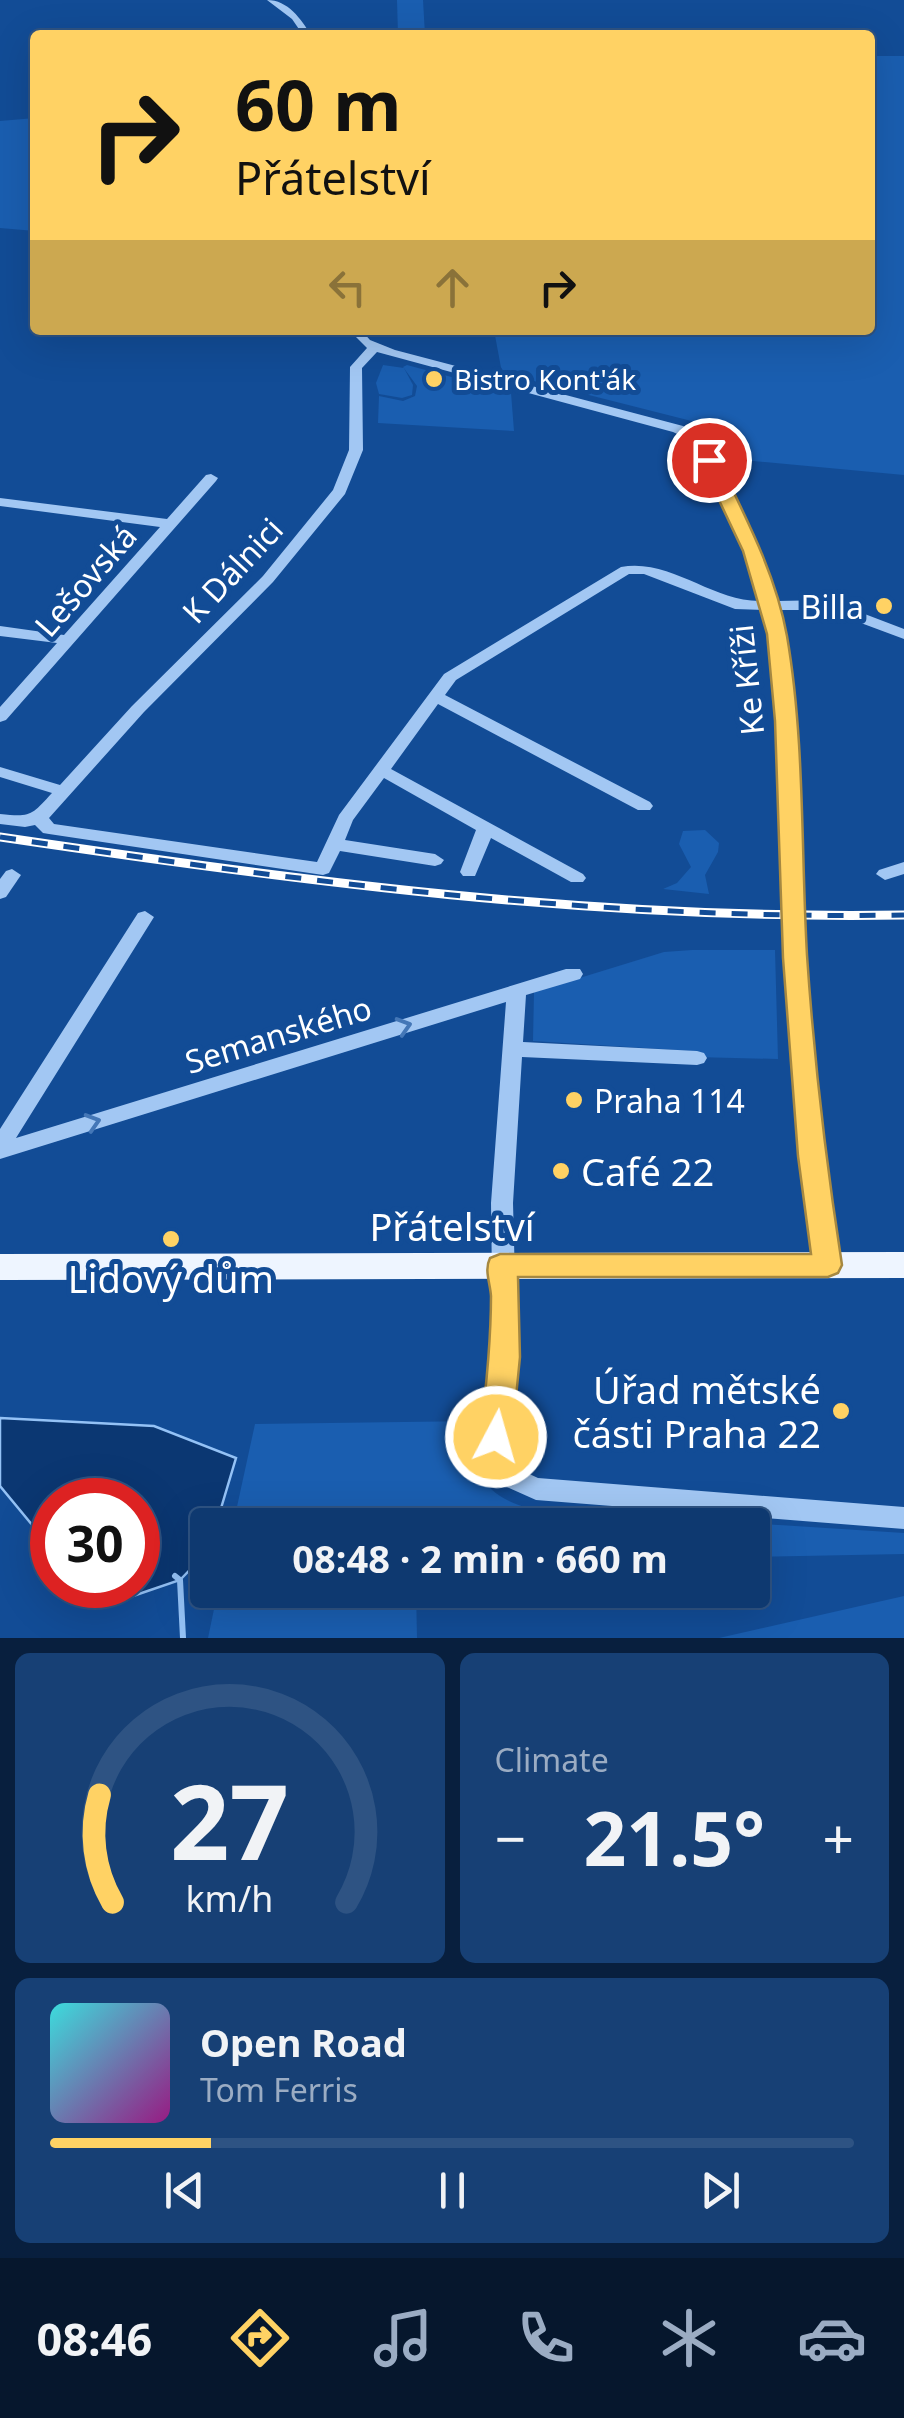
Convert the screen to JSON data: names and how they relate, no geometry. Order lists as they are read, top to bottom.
{
  "streets": {
    "main road": ["Přátelství"],
    "street": [
      "K Dálnici",
      "Lešovská",
      "Ke Kříži",
      "Semanského"
    ]
  },
  "crossings": [
    ["K Dálnici", "Ke Kříži"],
    ["Ke Kříži", "Přátelství"]
  ],
  "one_way": ["Semanského"],
  "places": [
    "Bistro Kont'ák",
    "Billa",
    "Praha 114",
    "Café 22",
    "Lidový dům",
    "Úřad mětské části Praha 22"
  ],
  "page": {
    "turn": ["60 m", "Přátelství"],
    "limit": "30",
    "trip": "08:48 · 2 min · 660 m",
    "tile": "Climate",
    "heat": ["−", "21.5°", "+"],
    "song": ["Open Road", "Tom Ferris"],
    "tabs": "08:46",
    "gauge": ["27", "km/h"]
  }
}
